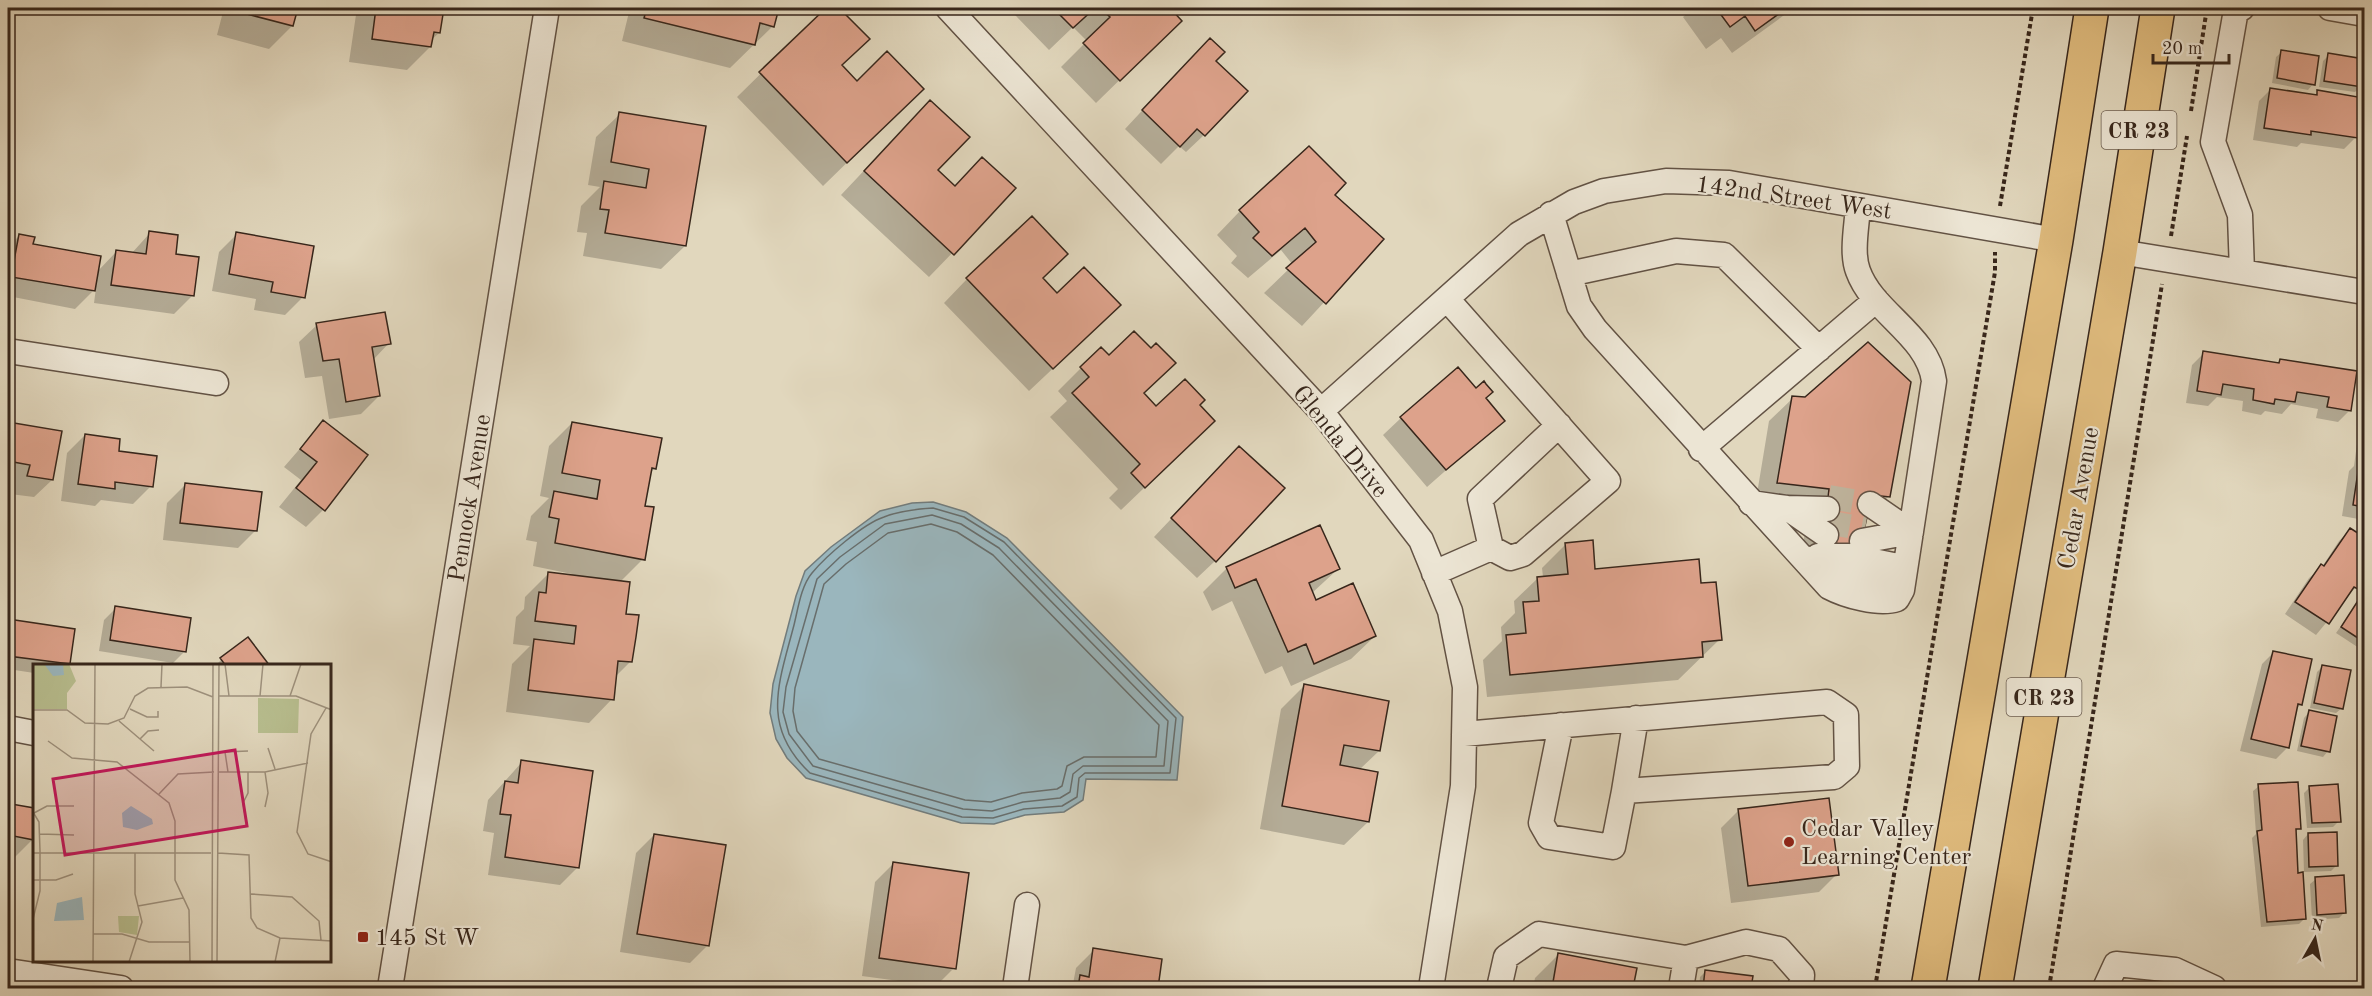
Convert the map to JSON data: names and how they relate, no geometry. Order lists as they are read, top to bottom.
{
  "streets": {
    "highway": ["CR 23", "Cedar Avenue"],
    "street": ["142nd Street West", "Glenda Drive", "Pennock Avenue"]
  },
  "crossings": [
    ["CR 23", "142nd Street West"],
    ["142nd Street West", "Glenda Drive"]
  ],
  "places": {
    "other": ["Cedar Valley Learning Center"],
    "transit": ["145 St W"]
  },
  "scale_bar": "20 m",
  "north": "top"
}
